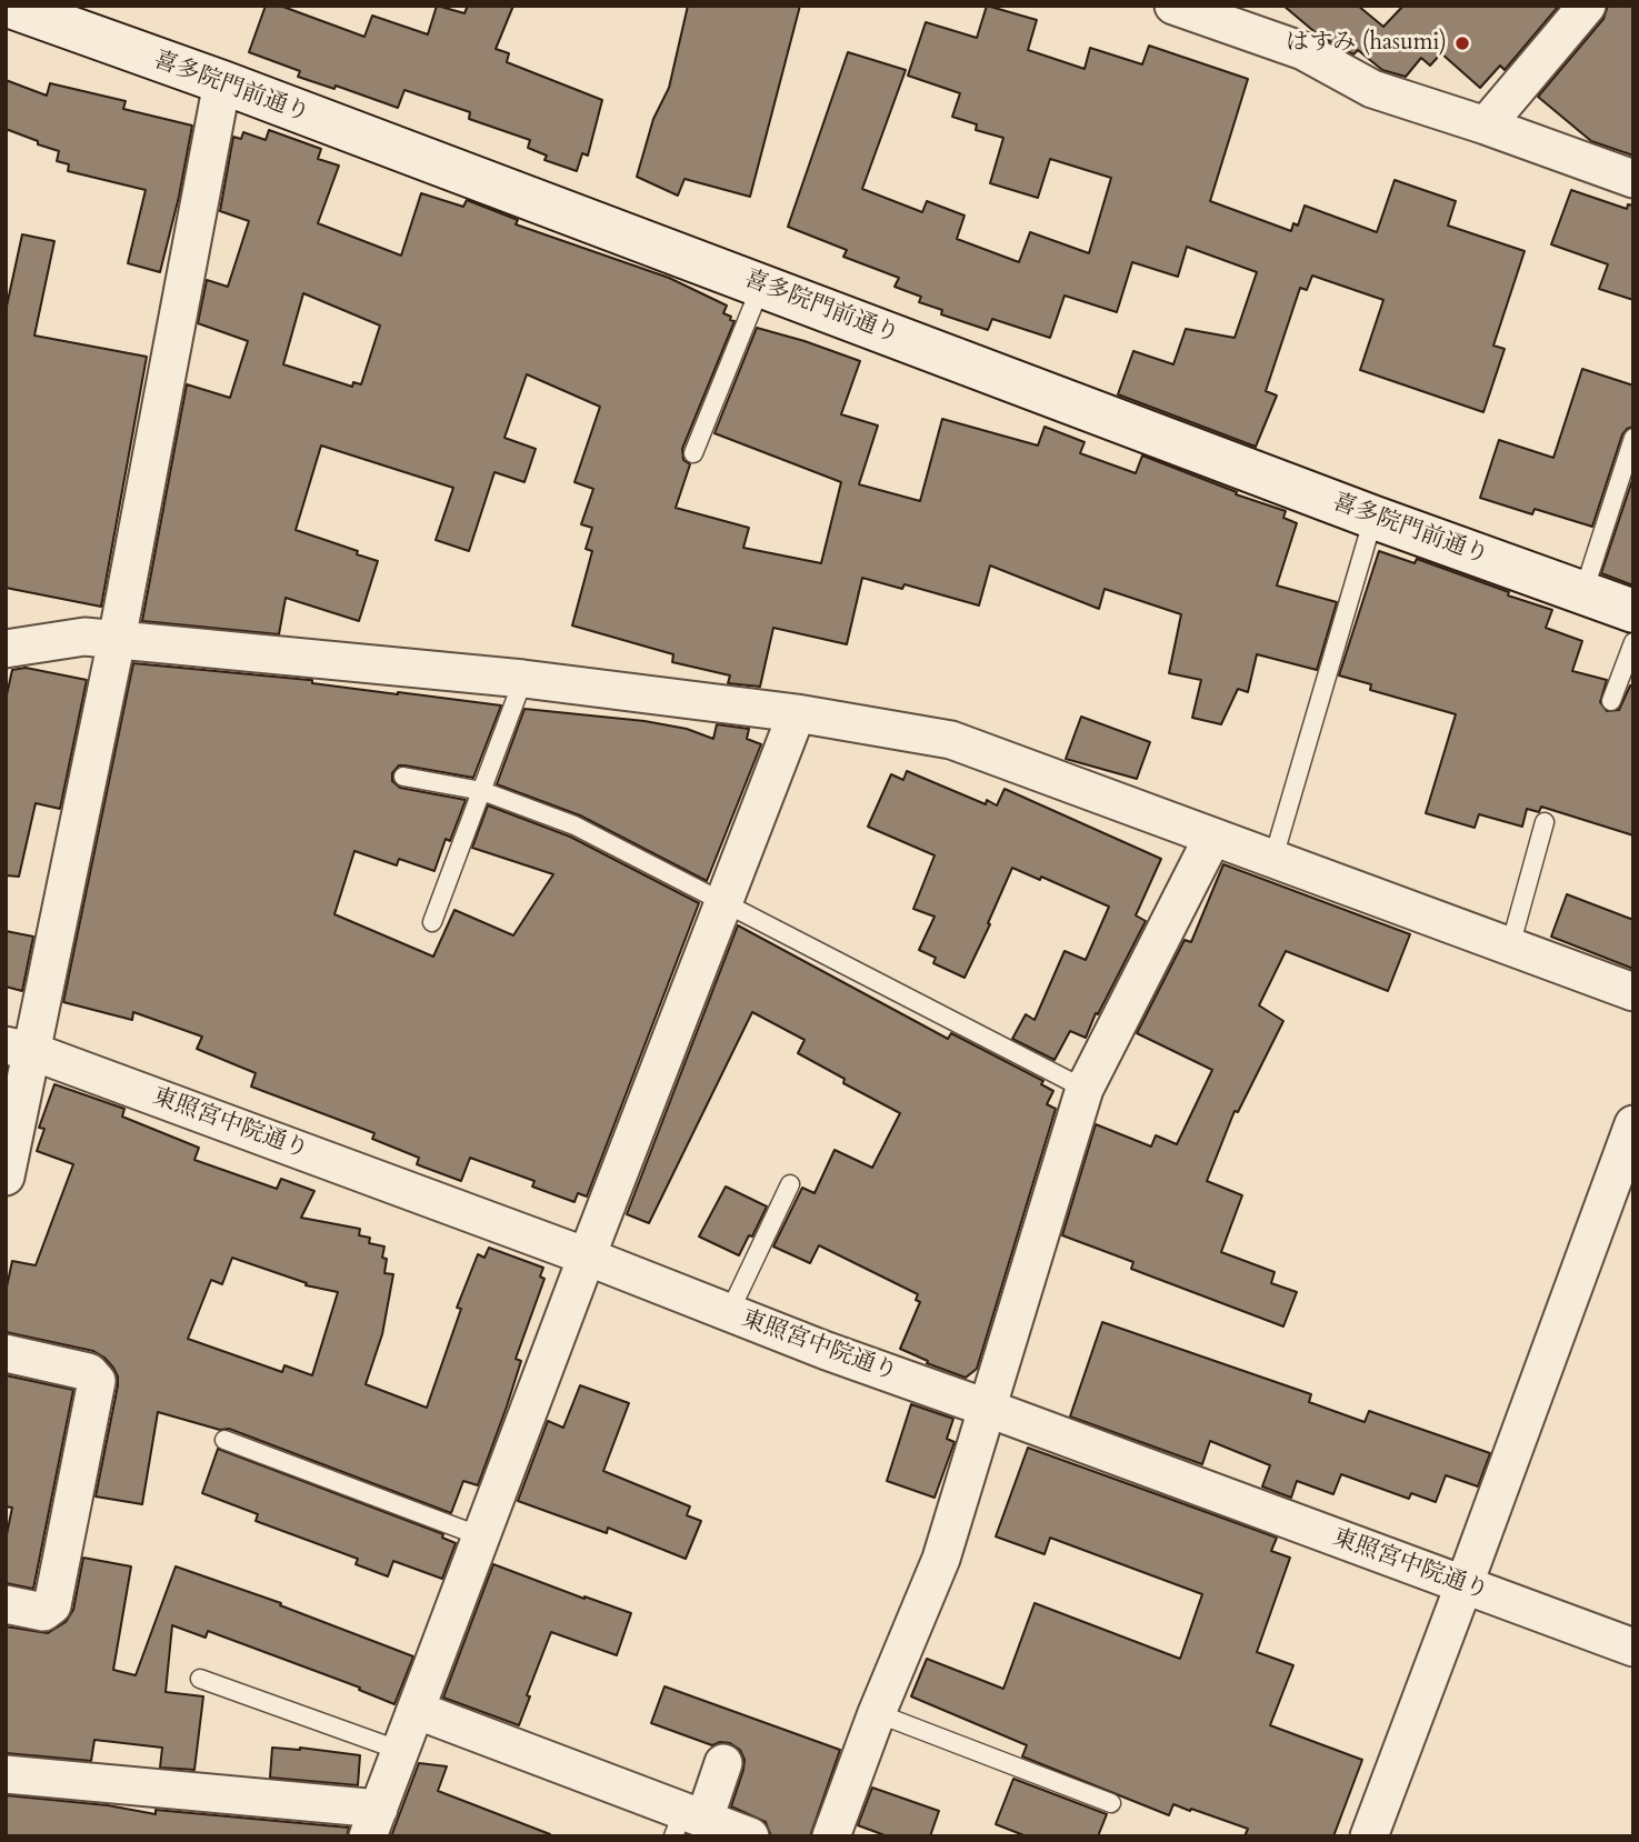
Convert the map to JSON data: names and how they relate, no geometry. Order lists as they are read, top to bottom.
{
  "streets": {
    "street": ["喜多院門前通り", "東照宮中院通り"]
  },
  "places": ["はすみ (hasumi)"]
}
